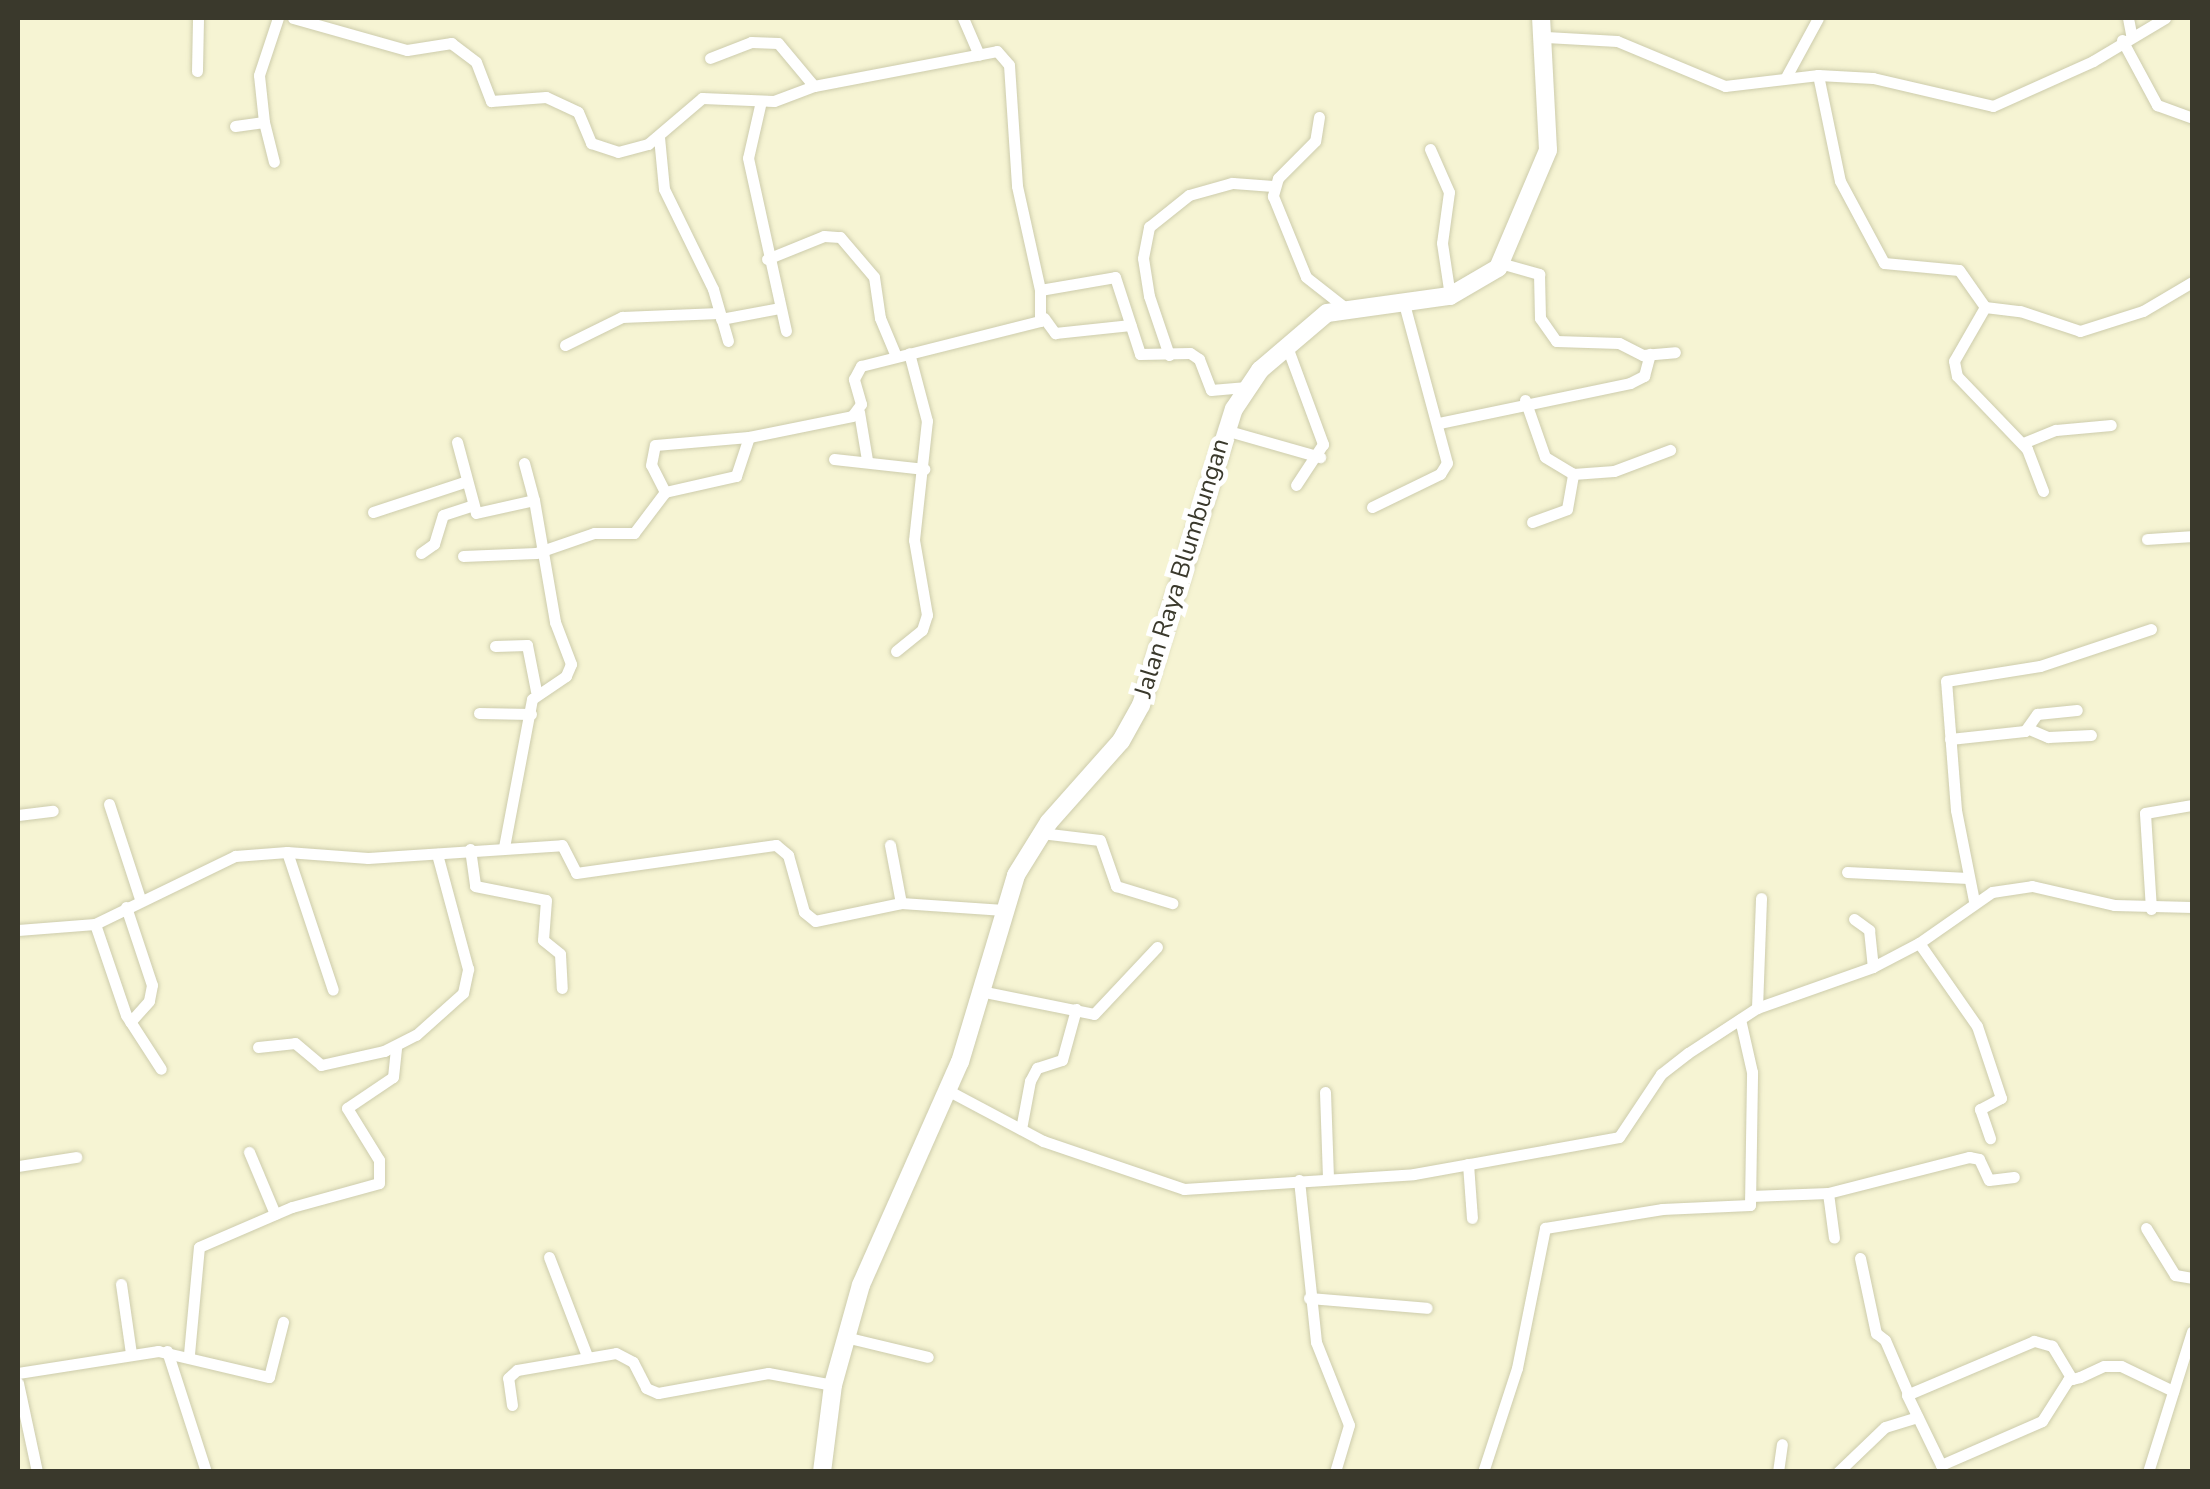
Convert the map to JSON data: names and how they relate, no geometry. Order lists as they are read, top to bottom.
{
  "streets": {
    "main road": ["Jalan Raya Blumbungan"]
  }
}
